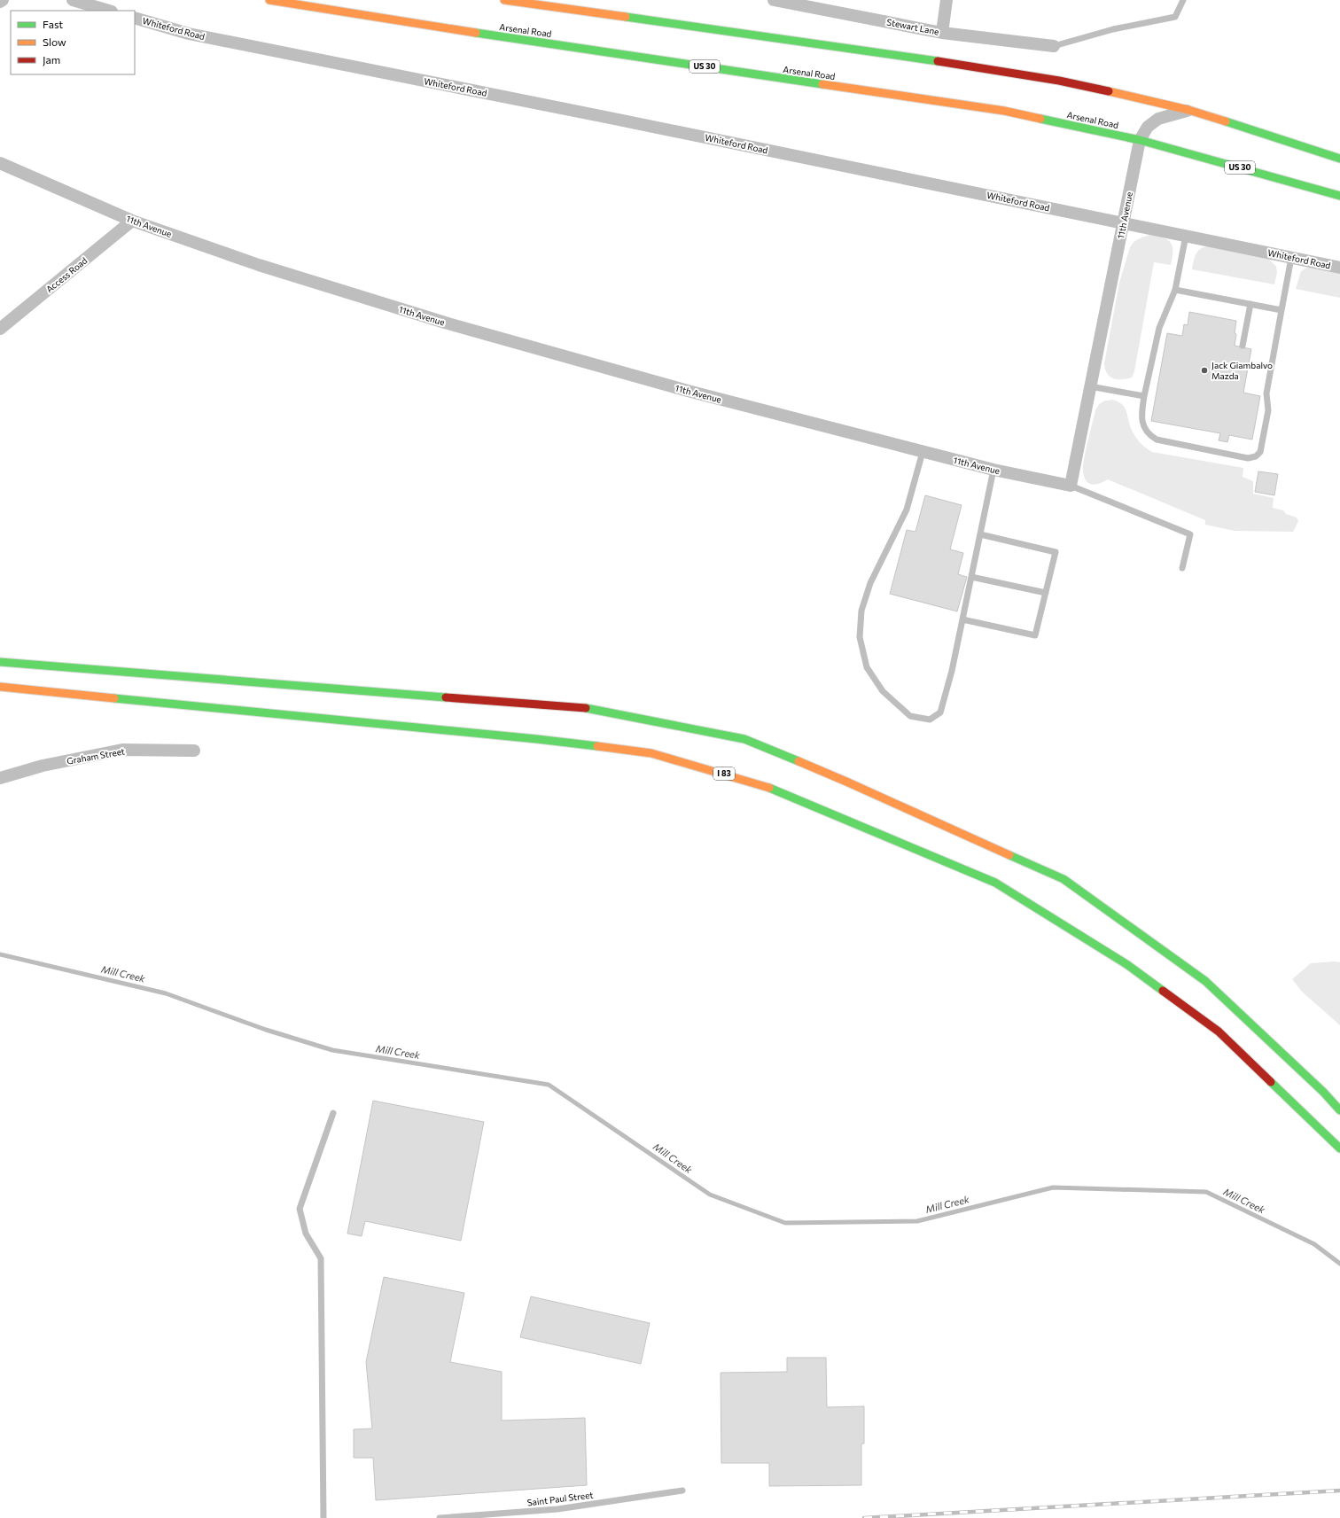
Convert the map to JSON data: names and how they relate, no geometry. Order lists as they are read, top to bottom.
{
  "streets": {
    "highway": ["Arsenal Road", "US 30", "I 83"],
    "street": [
      "Stewart Lane",
      "Whiteford Road",
      "11th Avenue",
      "Access Road",
      "Graham Street"
    ],
    "lane": ["Saint Paul Street"]
  },
  "crossings": [
    ["Whiteford Road", "11th Avenue"],
    ["Arsenal Road", "11th Avenue"],
    ["11th Avenue", "Access Road"]
  ],
  "water": ["Mill Creek"],
  "places": ["Jack Giambalvo Mazda"],
  "legend": ["Fast", "Slow", "Jam"]
}
